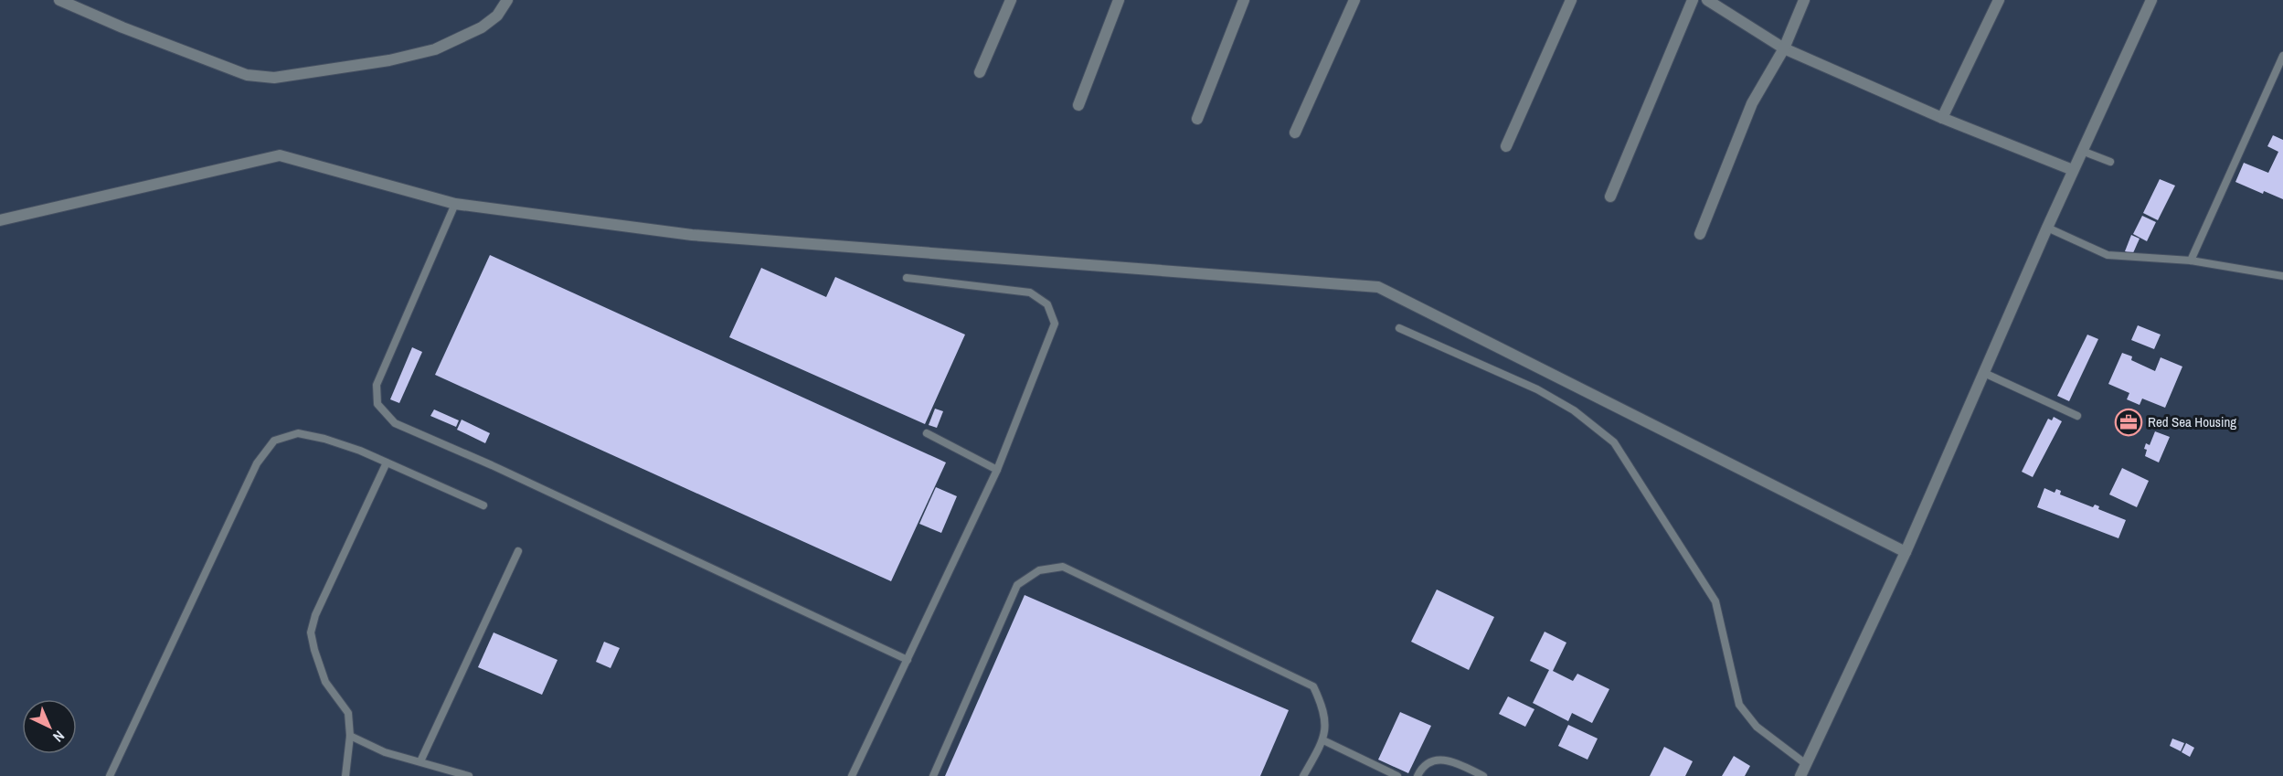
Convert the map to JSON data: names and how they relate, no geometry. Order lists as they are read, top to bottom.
{
  "places": {
    "office": ["Red Sea Housing"]
  },
  "north": "bottom right"
}
